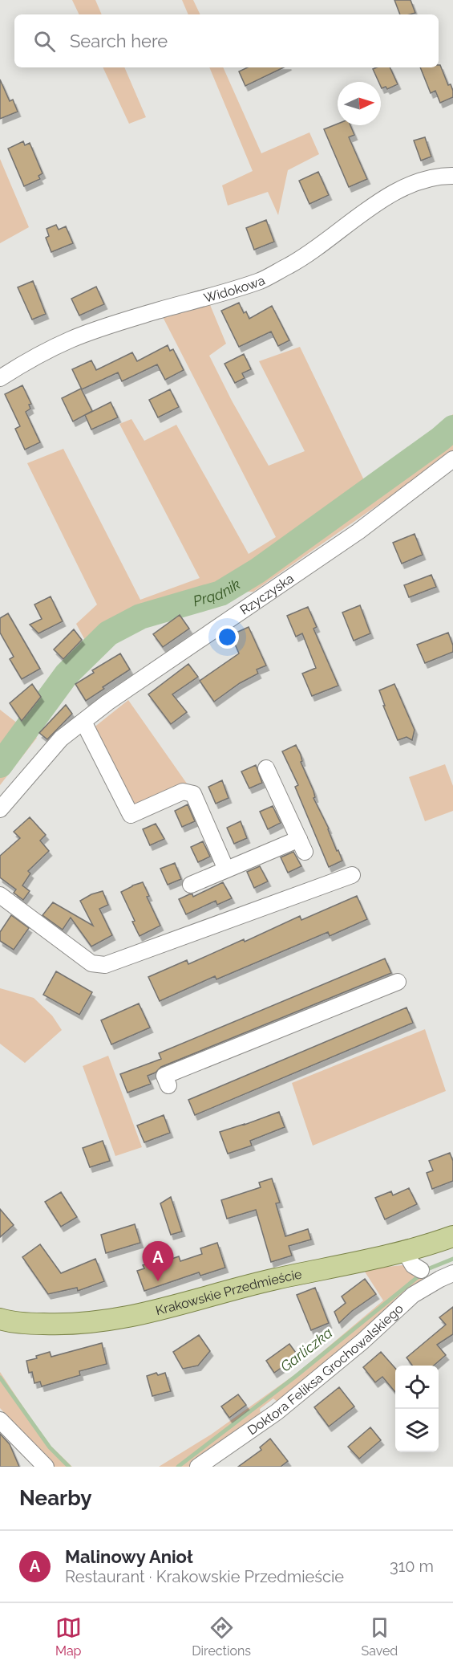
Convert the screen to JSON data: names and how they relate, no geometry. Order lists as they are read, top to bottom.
{
  "streets": {
    "main road": ["Krakowskie Przedmieście"],
    "street": ["Widokowa", "Rzyczyska", "Doktora Feliksa Grochowalskiego"]
  },
  "water": ["Prądnik", "Garliczka"],
  "north": "right",
  "page": {
    "search": "Search here",
    "pins": "A",
    "heading": "Nearby",
    "list": [
      {
        "mark": "A",
        "name": "Malinowy Anioł",
        "note": "Restaurant · Krakowskie Przedmieście",
        "value": "310 m"
      }
    ],
    "nav": ["Map", "Directions", "Saved"]
  }
}
